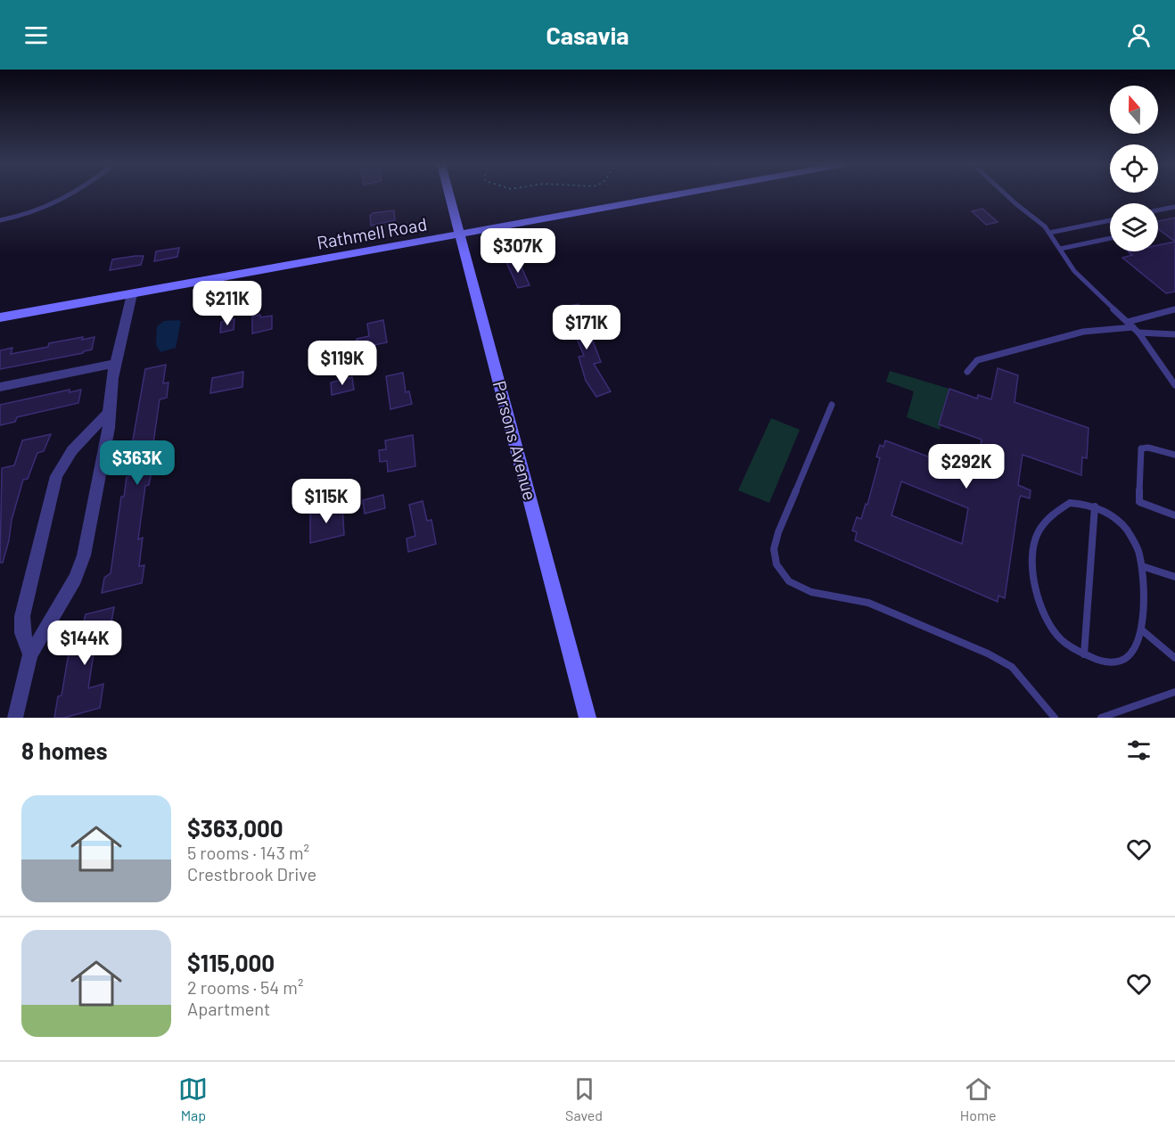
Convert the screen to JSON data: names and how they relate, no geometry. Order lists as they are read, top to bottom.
{
  "streets": {
    "street": ["Rathmell Road", "Parsons Avenue"]
  },
  "crossings": [
    ["Rathmell Road", "Parsons Avenue"]
  ],
  "north": "top",
  "page": {
    "header": "Casavia",
    "price": [
      "$307K",
      "$211K",
      "$171K",
      "$119K",
      "$363K",
      "$292K",
      "$115K",
      "$144K"
    ],
    "heading": "8 homes",
    "list": [
      {
        "name": "$363,000",
        "note": "5 rooms · 143 m² · Crestbrook Drive"
      },
      {
        "name": "$115,000",
        "note": "2 rooms · 54 m² · Apartment"
      }
    ],
    "tabs": ["Map", "Saved", "Home"]
  }
}
